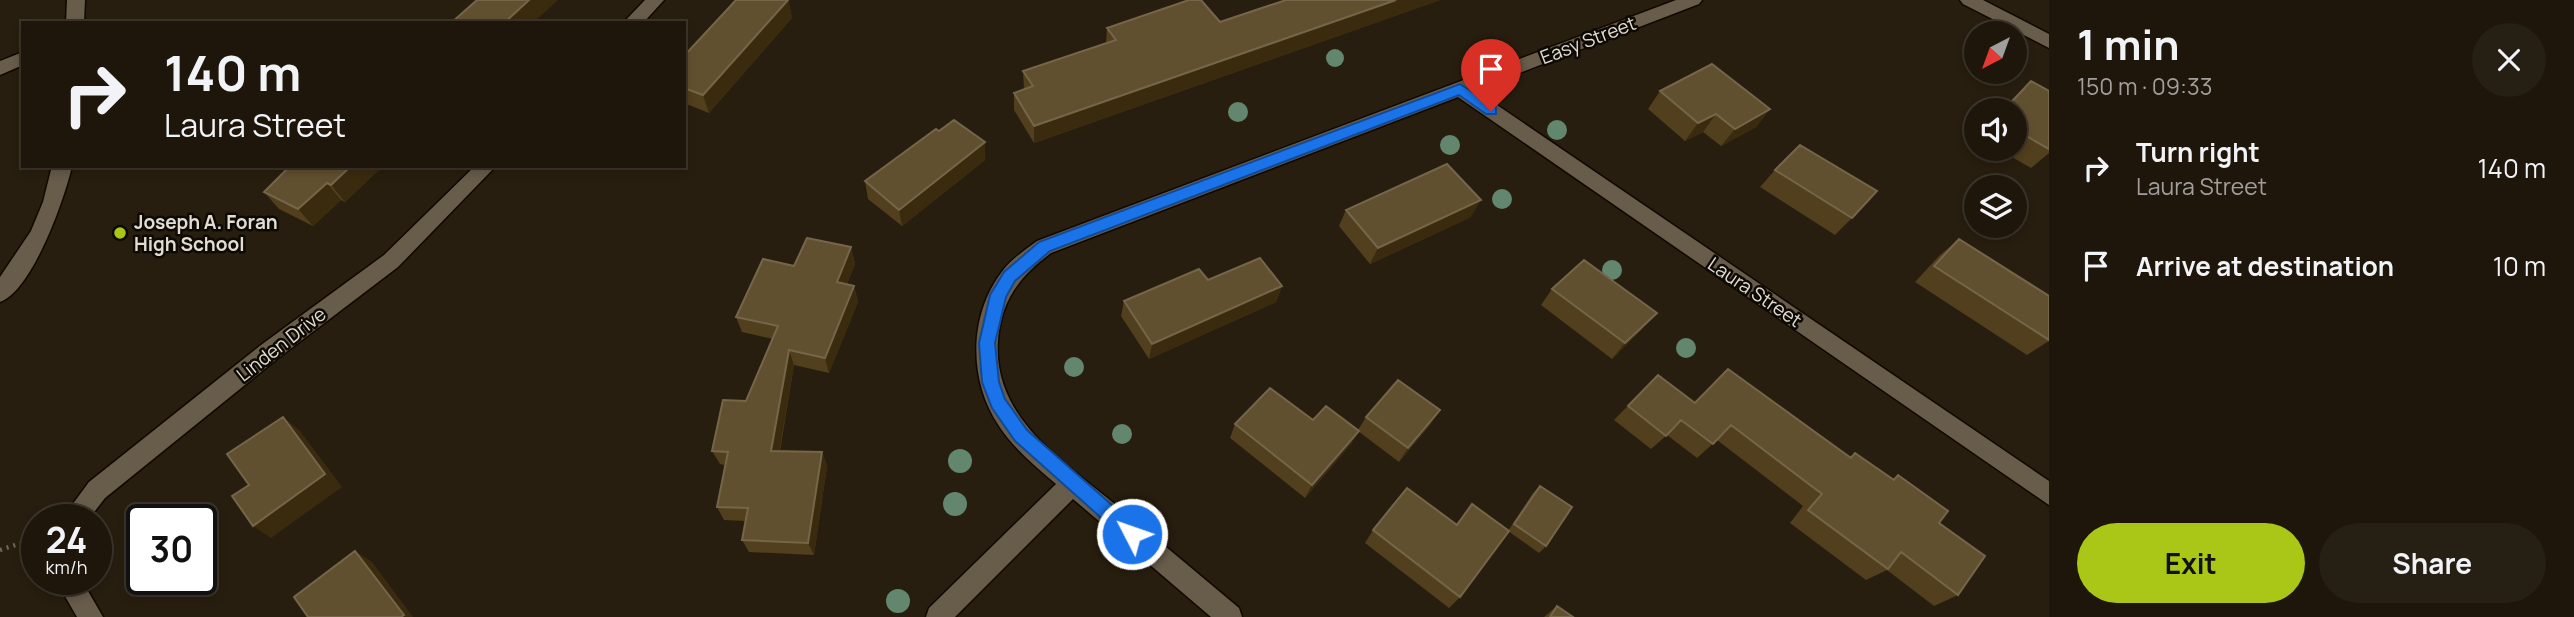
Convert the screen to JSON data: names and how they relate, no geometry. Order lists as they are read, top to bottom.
{
  "streets": {
    "street": ["Easy Street", "Laura Street", "Linden Drive"]
  },
  "crossings": [
    ["Easy Street", "Laura Street"]
  ],
  "places": ["Joseph A. Foran High School"],
  "north": "bottom left",
  "page": {
    "heading": ["1 min", "150 m · 09:33"],
    "turn": ["140 m", "Laura Street"],
    "list": [
      {
        "name": "Turn right",
        "note": "Laura Street",
        "value": "140 m"
      },
      {
        "name": "Arrive at destination",
        "value": "10 m"
      }
    ],
    "speed": "24 km/h",
    "limit": "30",
    "buttons": ["Exit", "Share"]
  }
}
